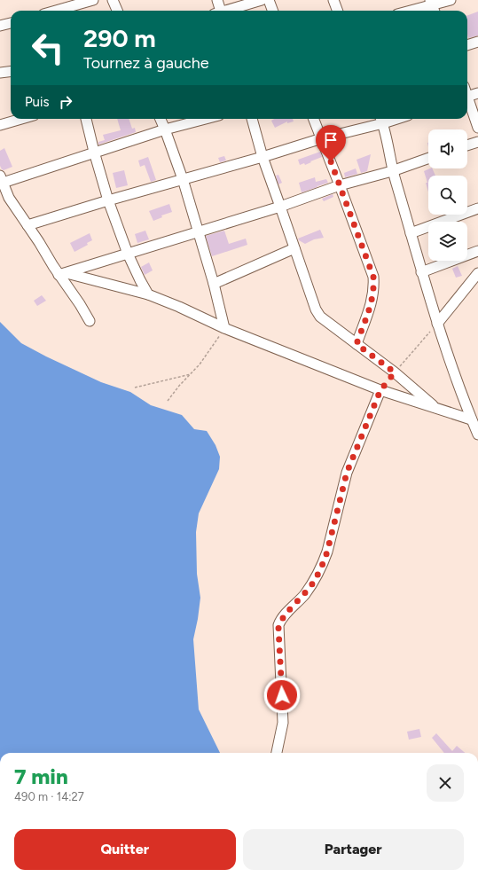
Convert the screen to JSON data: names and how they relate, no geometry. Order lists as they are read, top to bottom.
{
  "page": {
    "turn": ["290 m", "Tournez à gauche"],
    "then": "Puis",
    "heading": ["7 min", "490 m · 14:27"],
    "buttons": ["Quitter", "Partager"]
  }
}
